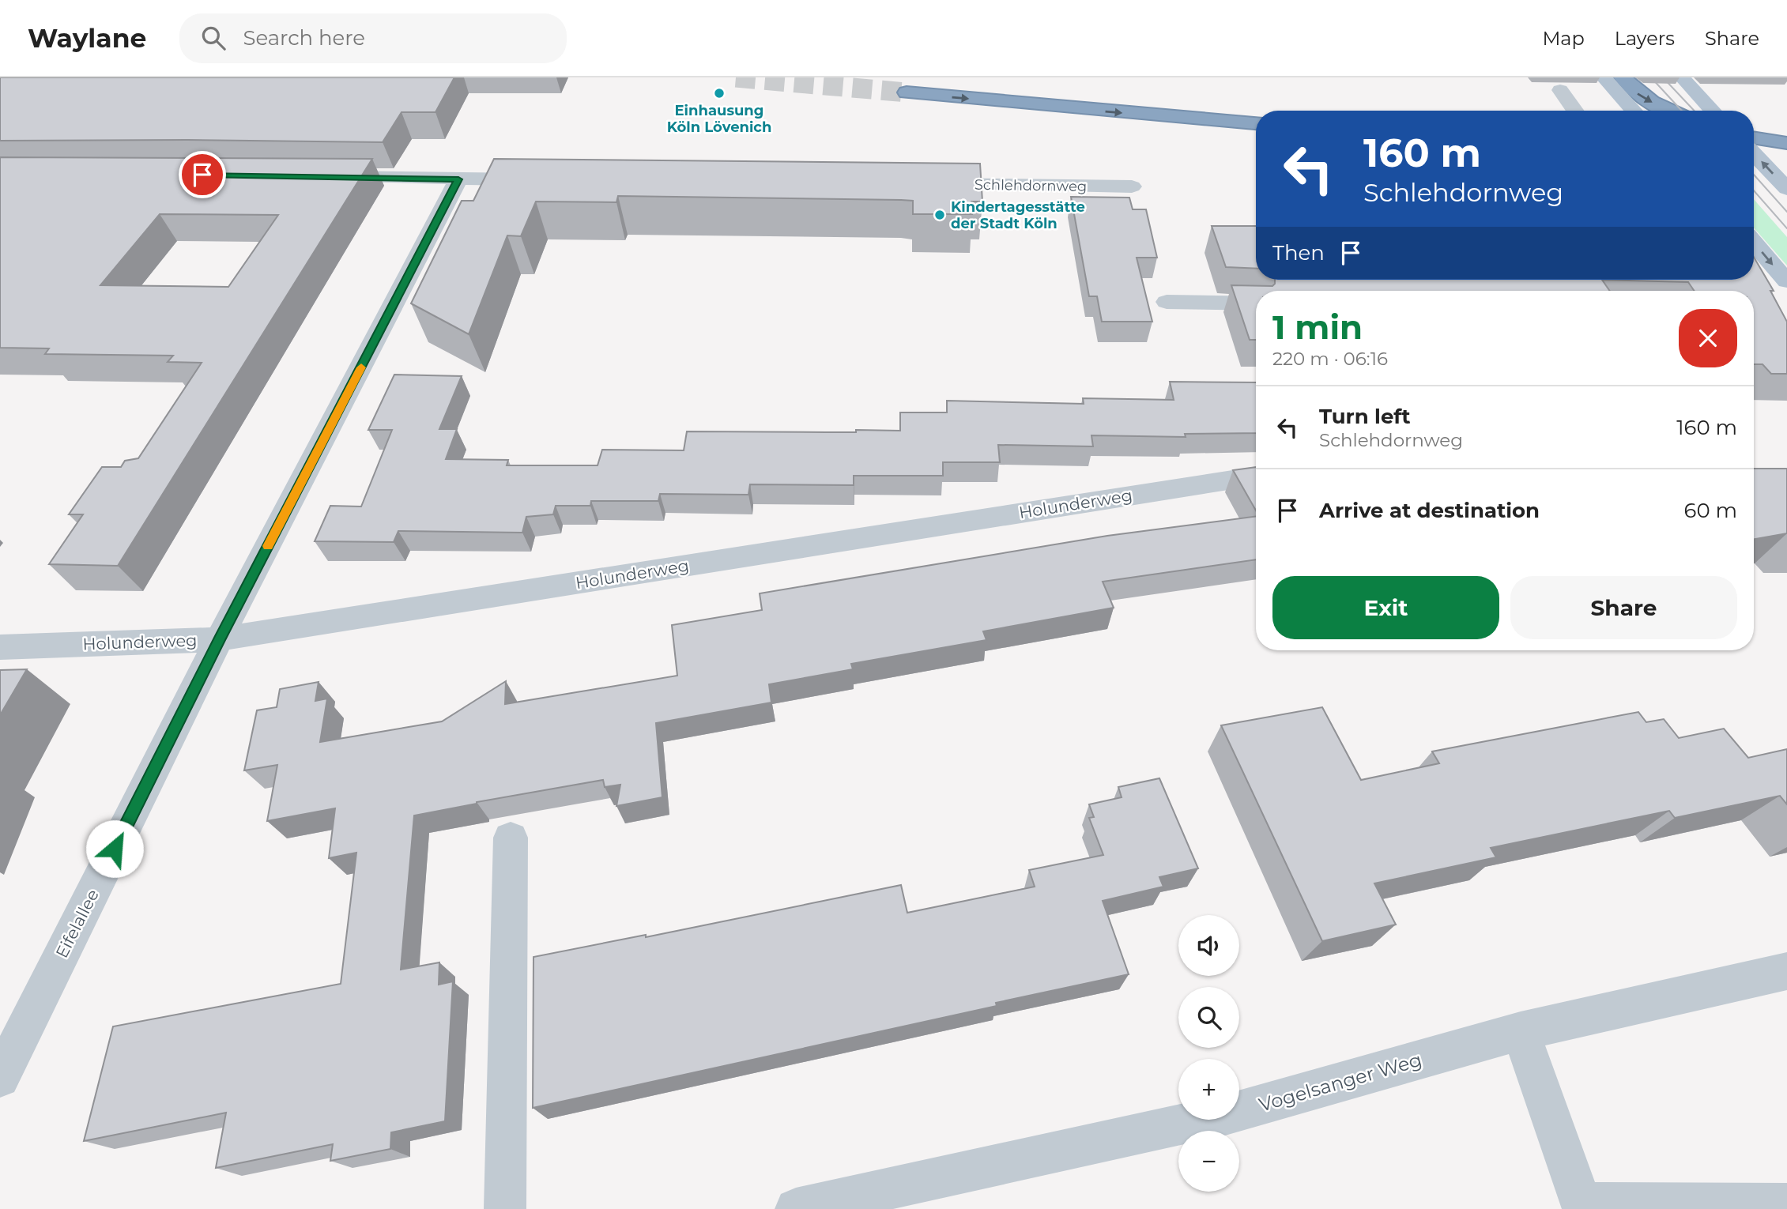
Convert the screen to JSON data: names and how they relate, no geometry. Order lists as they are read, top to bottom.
{
  "streets": {
    "street": [
      "Schlehdornweg",
      "Holunderweg",
      "Eifelallee",
      "Vogelsanger Weg"
    ]
  },
  "crossings": [
    ["Holunderweg", "Eifelallee"]
  ],
  "places": ["Einhausung Köln Lövenich", "Kindertagesstätte der Stadt Köln"],
  "page": {
    "header": "Waylane",
    "search": "Search here",
    "nav": ["Map", "Layers", "Share"],
    "turn": ["160 m", "Schlehdornweg"],
    "then": "Then",
    "heading": ["1 min", "220 m · 06:16"],
    "list": [
      {
        "name": "Turn left",
        "note": "Schlehdornweg",
        "value": "160 m"
      },
      {
        "name": "Arrive at destination",
        "value": "60 m"
      }
    ],
    "buttons": ["Exit", "Share"],
    "map_buttons": ["+", "−"]
  }
}
